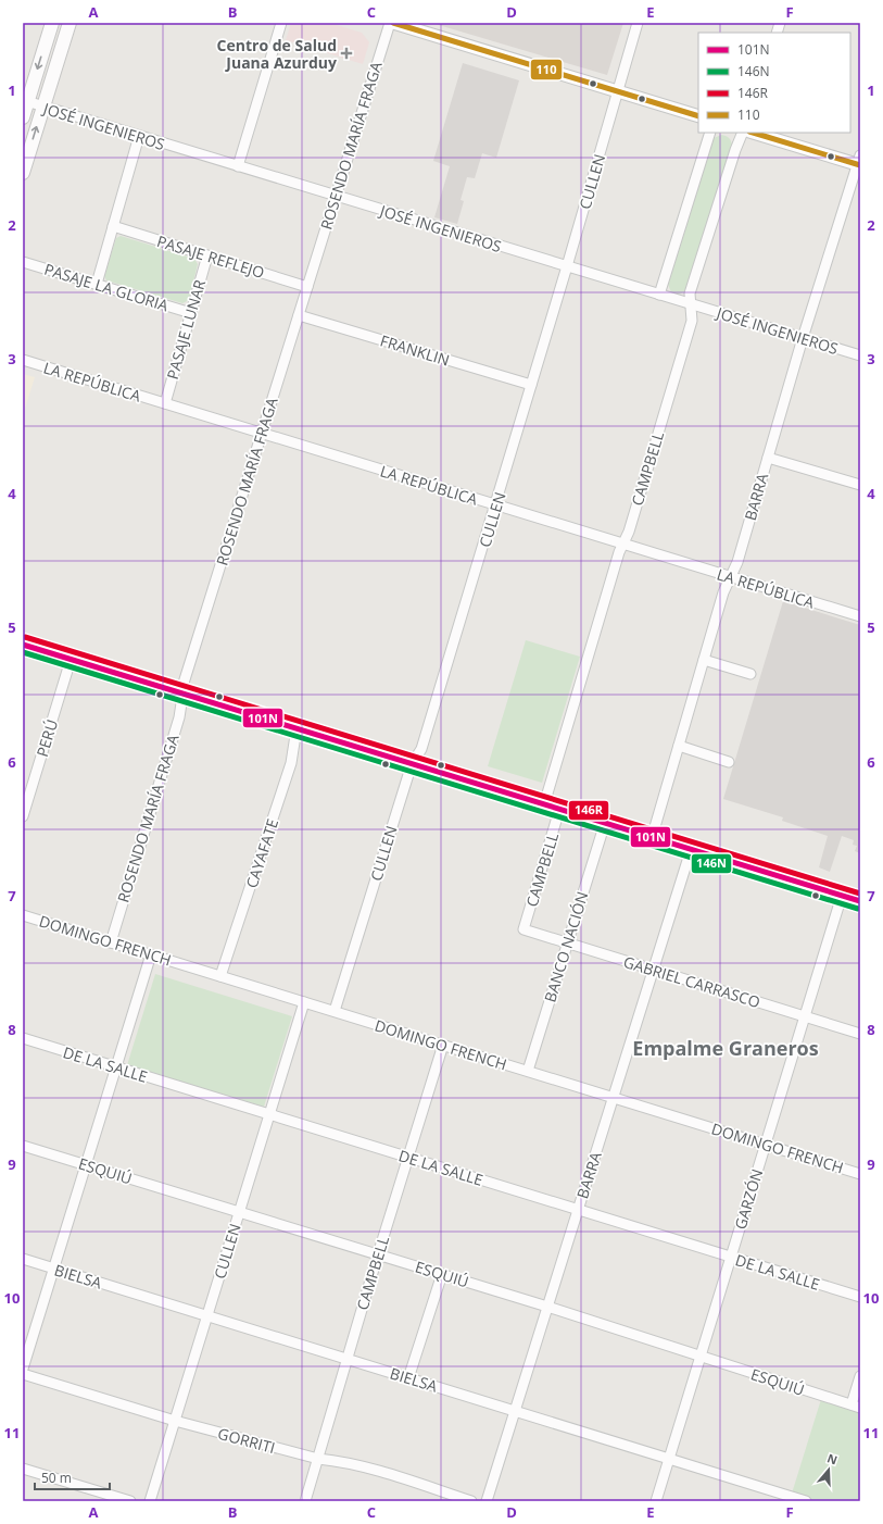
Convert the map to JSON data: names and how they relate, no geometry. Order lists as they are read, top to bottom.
{
  "streets": {
    "street": [
      "JOSÉ INGENIEROS",
      "ROSENDO MARÍA FRAGA",
      "CULLEN",
      "PASAJE REFLEJO",
      "PASAJE LA GLORIA",
      "PASAJE LUNAR",
      "FRANKLIN",
      "LA REPÚBLICA",
      "CAMPBELL",
      "BARRA",
      "PERÚ",
      "CAYAFATE",
      "DOMINGO FRENCH",
      "BANCO NACIÓN",
      "GABRIEL CARRASCO",
      "DE LA SALLE",
      "ESQUIÚ",
      "GARZÓN",
      "BIELSA",
      "GORRITI"
    ]
  },
  "crossings": [
    ["JOSÉ INGENIEROS", "ROSENDO MARÍA FRAGA"],
    ["JOSÉ INGENIEROS", "CULLEN"],
    ["JOSÉ INGENIEROS", "CAMPBELL"],
    ["JOSÉ INGENIEROS", "BARRA"],
    ["ROSENDO MARÍA FRAGA", "PASAJE REFLEJO"],
    ["ROSENDO MARÍA FRAGA", "FRANKLIN"],
    ["ROSENDO MARÍA FRAGA", "LA REPÚBLICA"],
    ["ROSENDO MARÍA FRAGA", "DOMINGO FRENCH"],
    ["CULLEN", "FRANKLIN"],
    ["CULLEN", "LA REPÚBLICA"],
    ["CULLEN", "DOMINGO FRENCH"],
    ["CULLEN", "DE LA SALLE"],
    ["CULLEN", "ESQUIÚ"],
    ["CULLEN", "BIELSA"],
    ["CULLEN", "GORRITI"],
    ["PASAJE REFLEJO", "PASAJE LUNAR"],
    ["PASAJE LA GLORIA", "PASAJE LUNAR"],
    ["PASAJE LUNAR", "LA REPÚBLICA"],
    ["LA REPÚBLICA", "CAMPBELL"],
    ["LA REPÚBLICA", "BARRA"],
    ["CAMPBELL", "DOMINGO FRENCH"],
    ["CAMPBELL", "GABRIEL CARRASCO"],
    ["CAMPBELL", "DE LA SALLE"],
    ["CAMPBELL", "ESQUIÚ"],
    ["CAMPBELL", "BIELSA"],
    ["CAMPBELL", "GORRITI"],
    ["BARRA", "DOMINGO FRENCH"],
    ["BARRA", "GABRIEL CARRASCO"],
    ["BARRA", "DE LA SALLE"],
    ["BARRA", "ESQUIÚ"],
    ["BARRA", "BIELSA"],
    ["CAYAFATE", "DOMINGO FRENCH"],
    ["DOMINGO FRENCH", "BANCO NACIÓN"],
    ["DOMINGO FRENCH", "GARZÓN"],
    ["BANCO NACIÓN", "GABRIEL CARRASCO"],
    ["GABRIEL CARRASCO", "GARZÓN"],
    ["DE LA SALLE", "GARZÓN"],
    ["ESQUIÚ", "GARZÓN"],
    ["GARZÓN", "BIELSA"]
  ],
  "districts": ["Empalme Graneros"],
  "places": {
    "health": ["Centro de Salud Juana Azurduy"]
  },
  "lines": [
    "transit line 110",
    "transit line 146R",
    "transit line 101N",
    "transit line 146N"
  ],
  "legend": [
    "101N",
    "146N",
    "146R",
    "110"
  ],
  "scale_bar": "50 m",
  "north": "top",
  "grid": {
    "columns": [
      "A",
      "B",
      "C",
      "D",
      "E",
      "F"
    ],
    "rows": [
      "1",
      "2",
      "3",
      "4",
      "5",
      "6",
      "7",
      "8",
      "9",
      "10",
      "11"
    ]
  }
}
